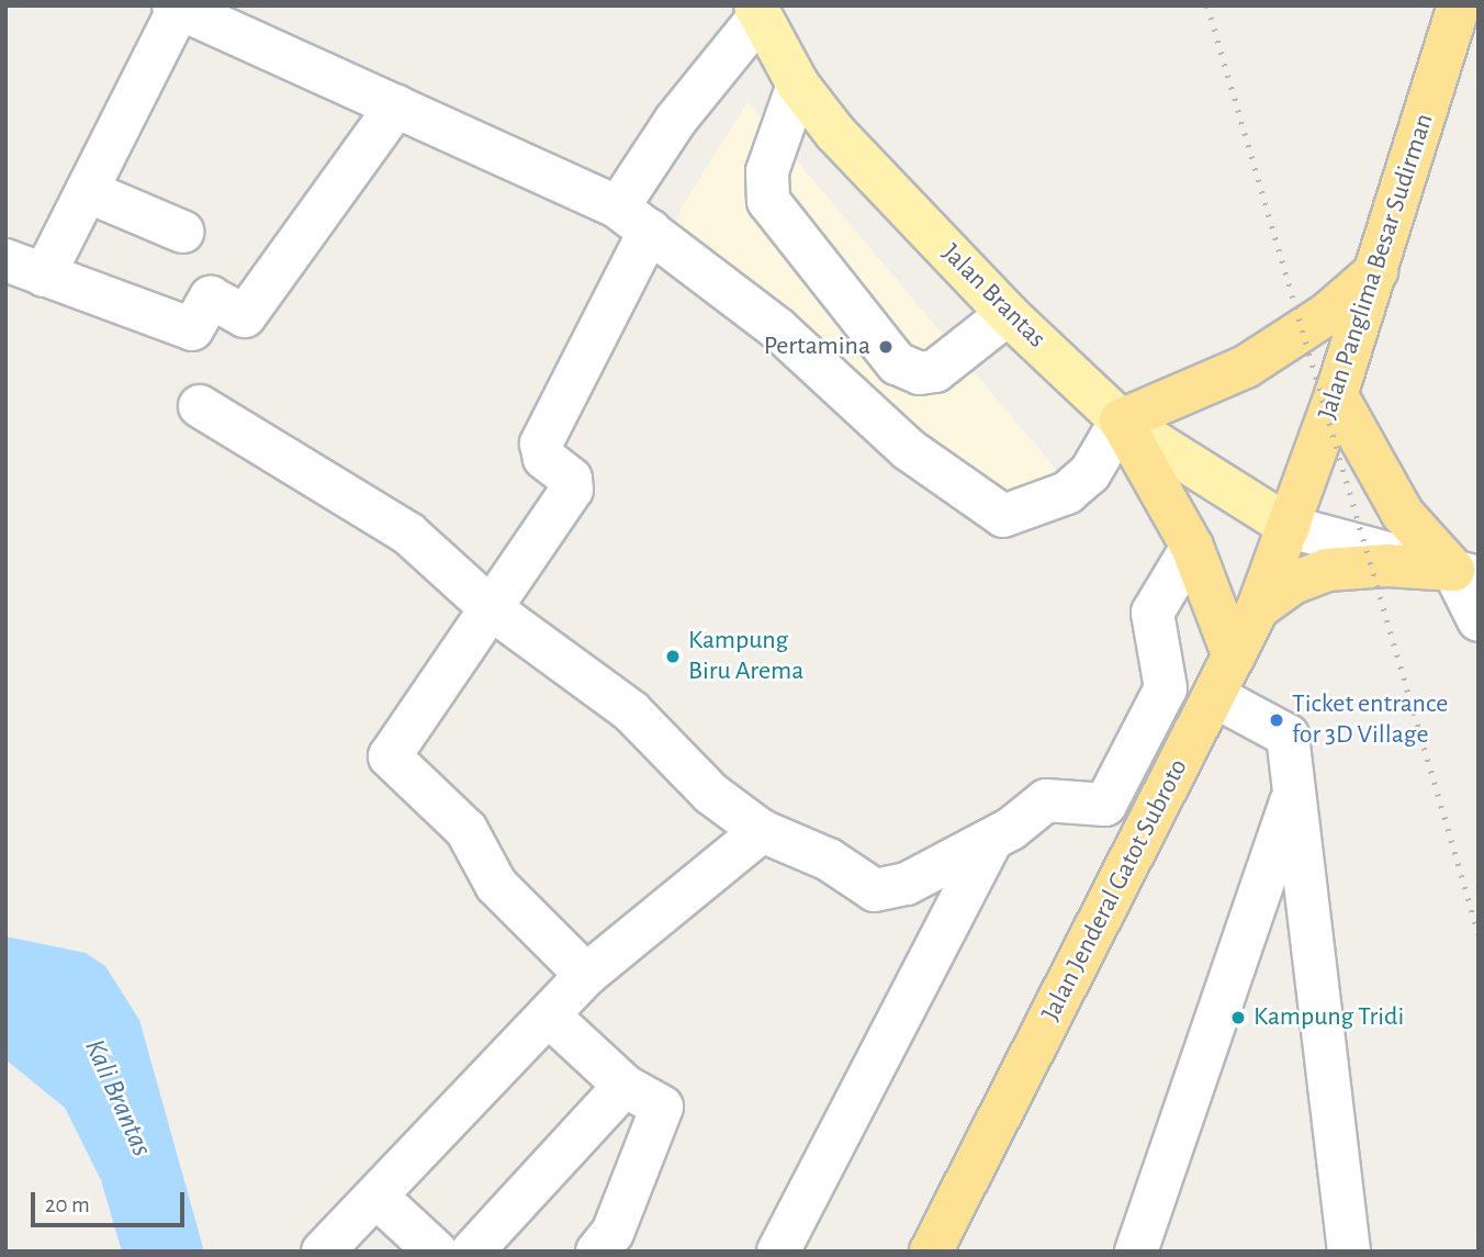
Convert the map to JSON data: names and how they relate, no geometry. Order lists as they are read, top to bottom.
{
  "streets": {
    "highway": ["Jalan Panglima Besar Sudirman", "Jalan Jenderal Gatot Subroto"],
    "main road": ["Jalan Brantas"]
  },
  "crossings": [
    ["Jalan Panglima Besar Sudirman", "Jalan Brantas"],
    ["Jalan Panglima Besar Sudirman", "Jalan Jenderal Gatot Subroto"],
    ["Jalan Brantas", "Jalan Jenderal Gatot Subroto"]
  ],
  "water": ["Kali Brantas"],
  "places": [
    "Pertamina",
    "Kampung Biru Arema",
    "Ticket entrance for 3D Village",
    "Kampung Tridi"
  ],
  "scale_bar": "20 m"
}
